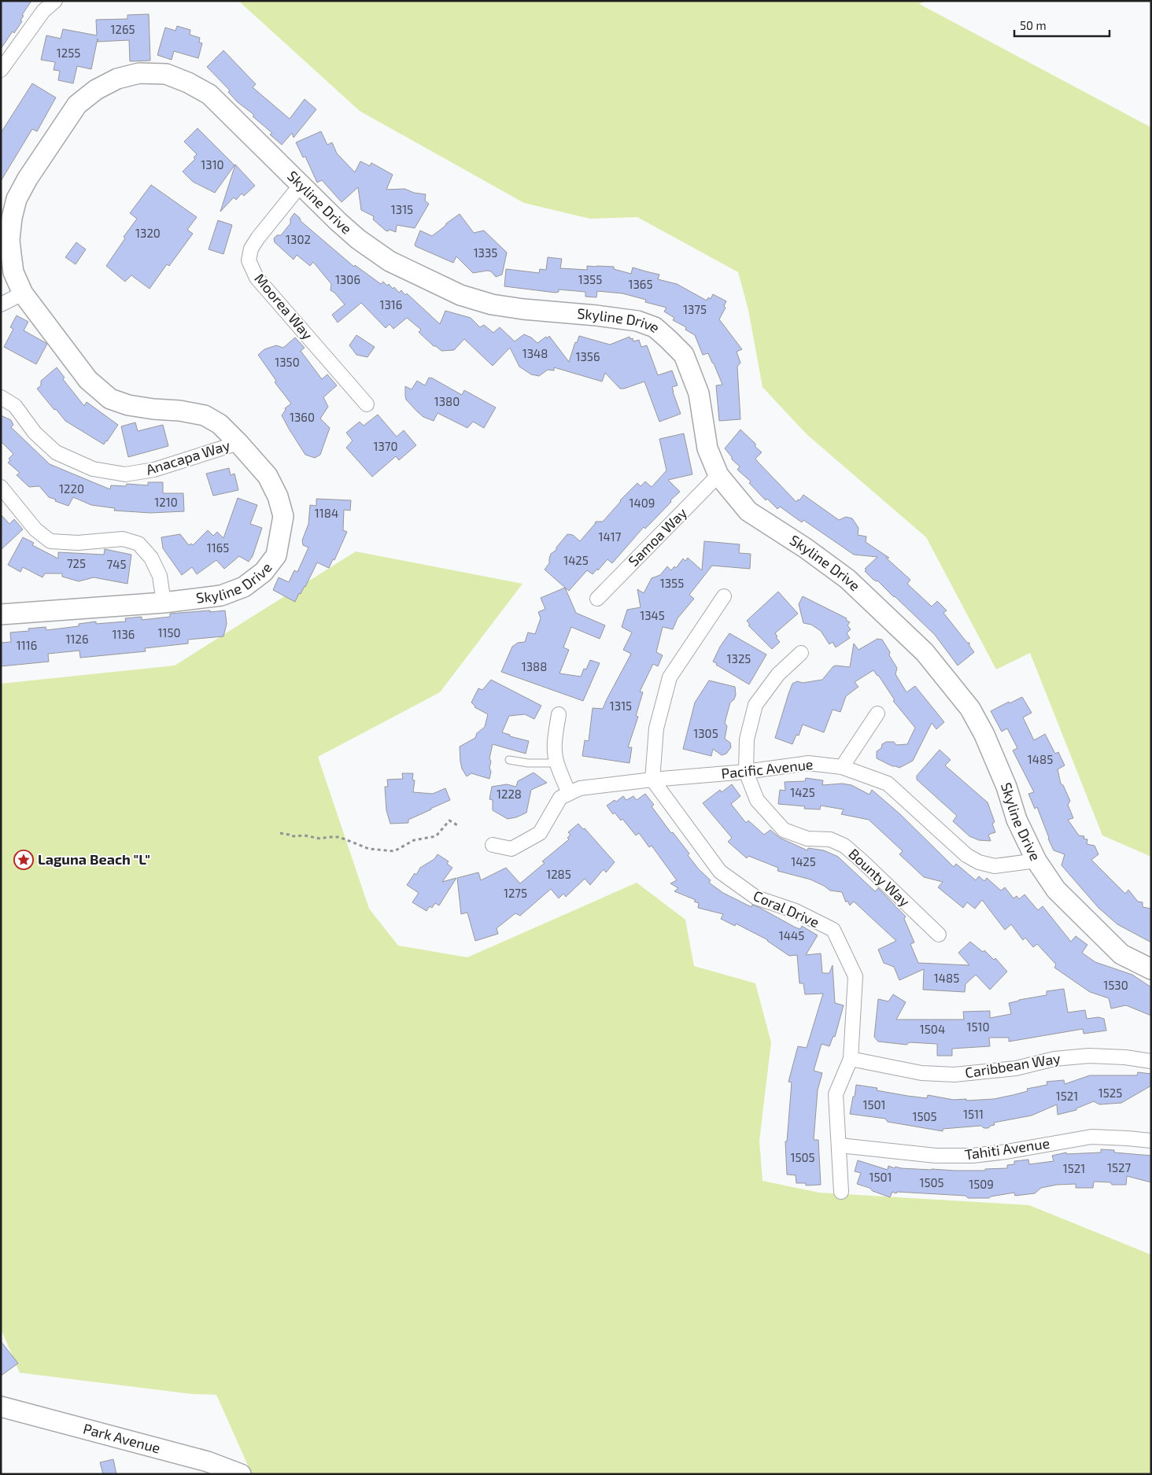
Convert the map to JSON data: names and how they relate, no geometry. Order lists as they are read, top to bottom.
{
  "streets": {
    "street": [
      "Skyline Drive",
      "Moorea Way",
      "Anacapa Way",
      "Samoa Way",
      "Pacific Avenue",
      "Bounty Way",
      "Coral Drive",
      "Caribbean Way",
      "Tahiti Avenue",
      "Park Avenue"
    ]
  },
  "crossings": [
    ["Skyline Drive", "Moorea Way"],
    ["Skyline Drive", "Anacapa Way"],
    ["Skyline Drive", "Samoa Way"],
    ["Skyline Drive", "Pacific Avenue"],
    ["Pacific Avenue", "Bounty Way"],
    ["Pacific Avenue", "Coral Drive"],
    ["Coral Drive", "Caribbean Way"],
    ["Coral Drive", "Tahiti Avenue"]
  ],
  "places": {
    "place": ["Laguna Beach \"L\""]
  },
  "house_numbers": [
    "1265",
    "1255",
    "1310",
    "1315",
    "1320",
    "1302",
    "1335",
    "1306",
    "1355",
    "1365",
    "1316",
    "1375",
    "1348",
    "1356",
    "1350",
    "1380",
    "1360",
    "1370",
    "1220",
    "1210",
    "1409",
    "1184",
    "1417",
    "1165",
    "1425",
    "725",
    "745",
    "1355",
    "1345",
    "1150",
    "1136",
    "1126",
    "1116",
    "1325",
    "1388",
    "1315",
    "1305",
    "1485",
    "1425",
    "1228",
    "1425",
    "1285",
    "1275",
    "1445",
    "1485",
    "1530",
    "1510",
    "1504",
    "1525",
    "1521",
    "1501",
    "1511",
    "1505",
    "1505",
    "1527",
    "1521",
    "1501",
    "1505",
    "1509"
  ],
  "scale_bar": "50 m"
}
